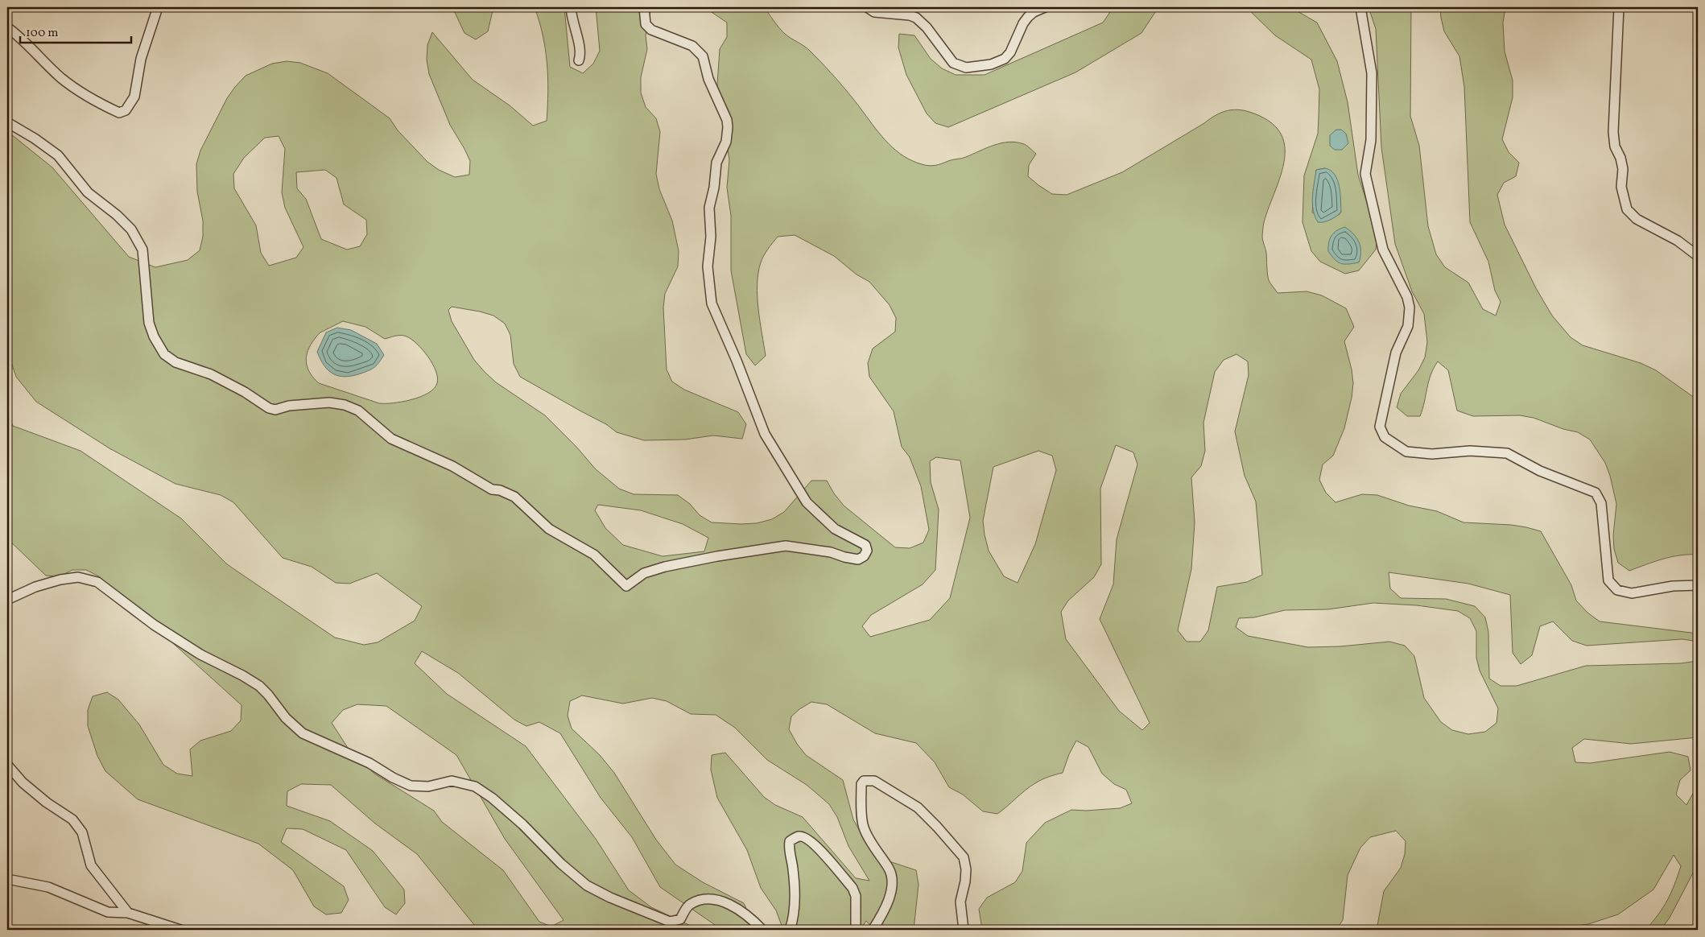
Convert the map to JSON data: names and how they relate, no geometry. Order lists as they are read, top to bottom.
{
  "scale_bar": "100 m"
}
